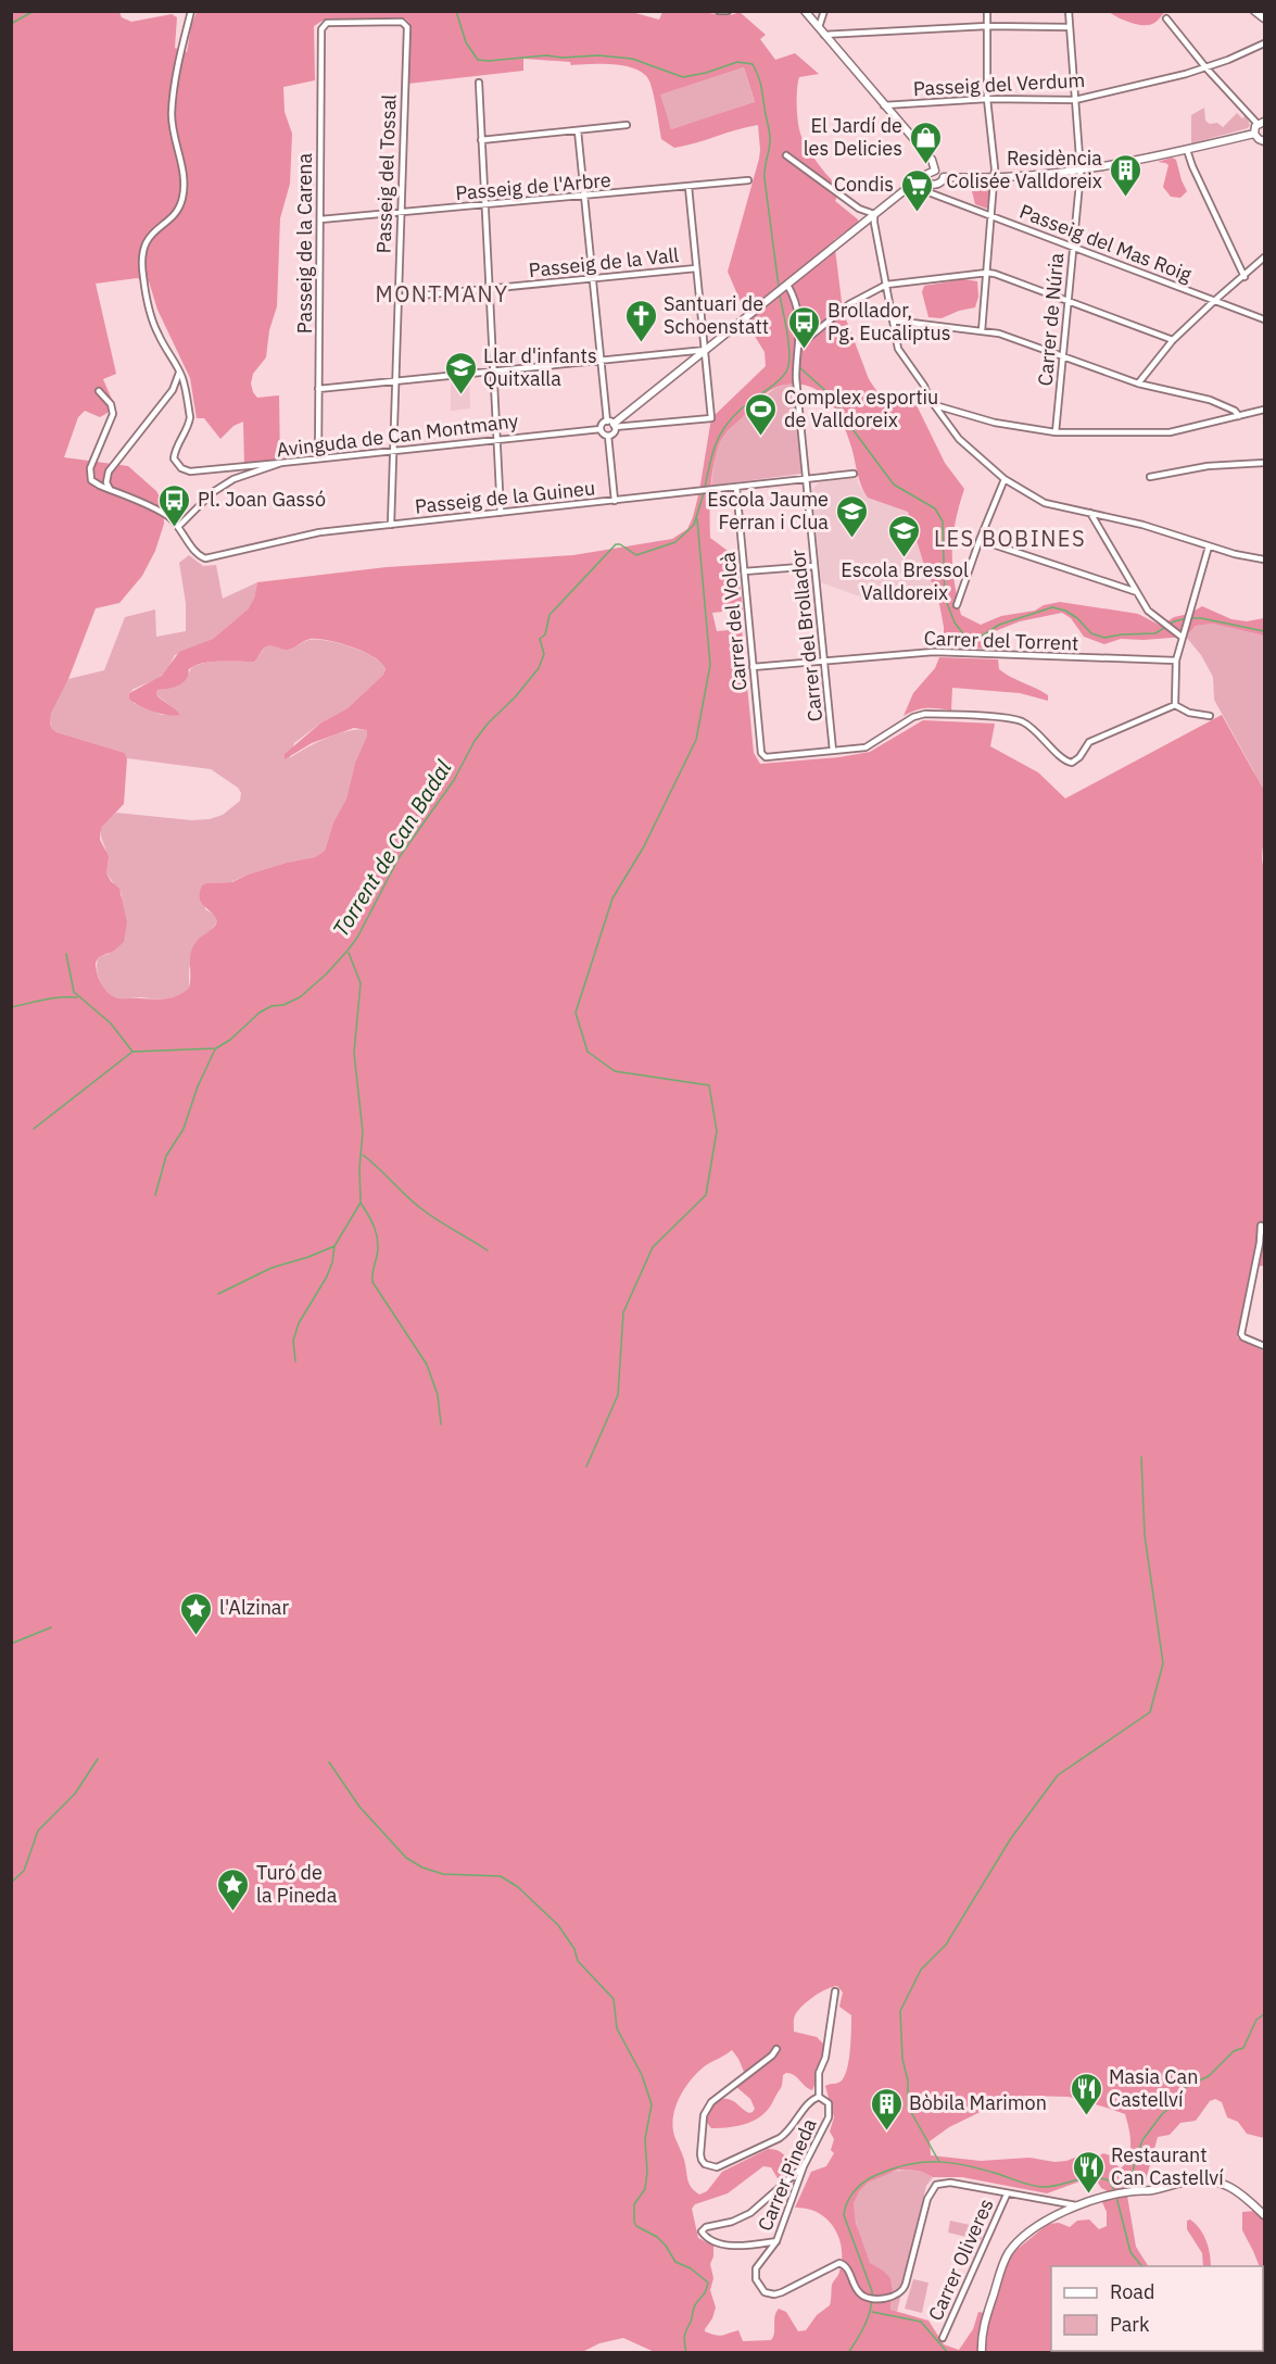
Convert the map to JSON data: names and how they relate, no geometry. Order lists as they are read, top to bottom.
{
  "streets": {
    "street": [
      "Passeig del Verdum",
      "Passeig del Tossal",
      "Passeig de l'Arbre",
      "Passeig de la Carena",
      "Passeig del Mas Roig",
      "Passeig de la Vall",
      "Carrer de Núria",
      "Avinguda de Can Montmany",
      "Passeig de la Guineu",
      "Carrer del Volcà",
      "Carrer del Brollador",
      "Carrer del Torrent",
      "Carrer Pineda",
      "Carrer Oliveres"
    ]
  },
  "crossings": [
    ["Passeig del Verdum", "Carrer de Núria"],
    ["Passeig del Tossal", "Passeig de l'Arbre"],
    ["Passeig del Tossal", "Passeig de la Carena"],
    ["Passeig del Tossal", "Passeig de la Vall"],
    ["Passeig del Tossal", "Avinguda de Can Montmany"],
    ["Passeig del Tossal", "Passeig de la Guineu"],
    ["Passeig de l'Arbre", "Passeig de la Carena"],
    ["Passeig de la Carena", "Avinguda de Can Montmany"],
    ["Passeig del Mas Roig", "Carrer de Núria"],
    ["Avinguda de Can Montmany", "Passeig de la Guineu"],
    ["Passeig de la Guineu", "Carrer del Volcà"],
    ["Passeig de la Guineu", "Carrer del Brollador"],
    ["Carrer del Volcà", "Carrer del Brollador"],
    ["Carrer del Volcà", "Carrer del Torrent"],
    ["Carrer del Brollador", "Carrer del Torrent"],
    ["Carrer Pineda", "Carrer Oliveres"]
  ],
  "districts": ["MONTMANY", "LES BOBINES"],
  "water": ["Torrent de Can Badal"],
  "places": {
    "shop": ["El Jardí de les Delicies"],
    "building": ["Residència Colisée Valldoreix", "Bòbila Marimon"],
    "supermarket": ["Condis"],
    "church": ["Santuari de Schoenstatt"],
    "bus stop": ["Brollador, Pg. Eucaliptus", "Pl. Joan Gassó"],
    "school or university": ["Llar d'infants Quitxalla", "Escola Jaume Ferran i Clua", "Escola Bressol Valldoreix"],
    "sports": ["Complex esportiu de Valldoreix"],
    "place": ["l'Alzinar", "Turó de la Pineda"],
    "restaurant": ["Masia Can Castellví", "Restaurant Can Castellví"]
  },
  "legend": ["Road", "Park"]
}
